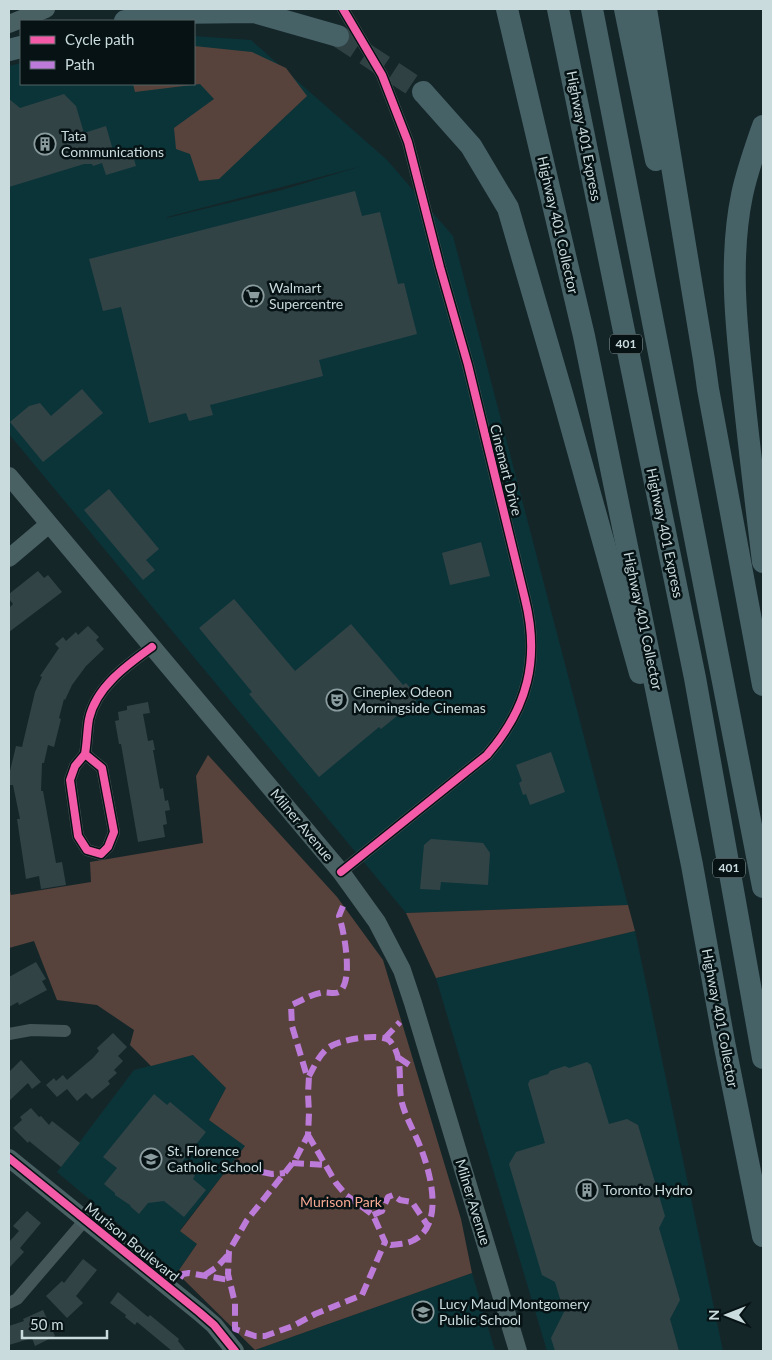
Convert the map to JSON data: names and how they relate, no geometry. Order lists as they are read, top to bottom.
{
  "streets": {
    "highway": ["Highway 401 Express", "Highway 401 Collector", "401"],
    "main road": ["Milner Avenue", "Murison Boulevard"],
    "street": ["Cinemart Drive"]
  },
  "crossings": [
    ["Cinemart Drive", "Milner Avenue"]
  ],
  "parks": ["Murison Park"],
  "places": {
    "building": ["Tata Communications", "Toronto Hydro"],
    "supermarket": ["Walmart Supercentre"],
    "theatre": ["Cineplex Odeon Morningside Cinemas"],
    "school or university": ["St. Florence Catholic School", "Lucy Maud Montgomery Public School"]
  },
  "legend": ["Cycle path", "Path"],
  "scale_bar": "50 m",
  "north": "left"
}
